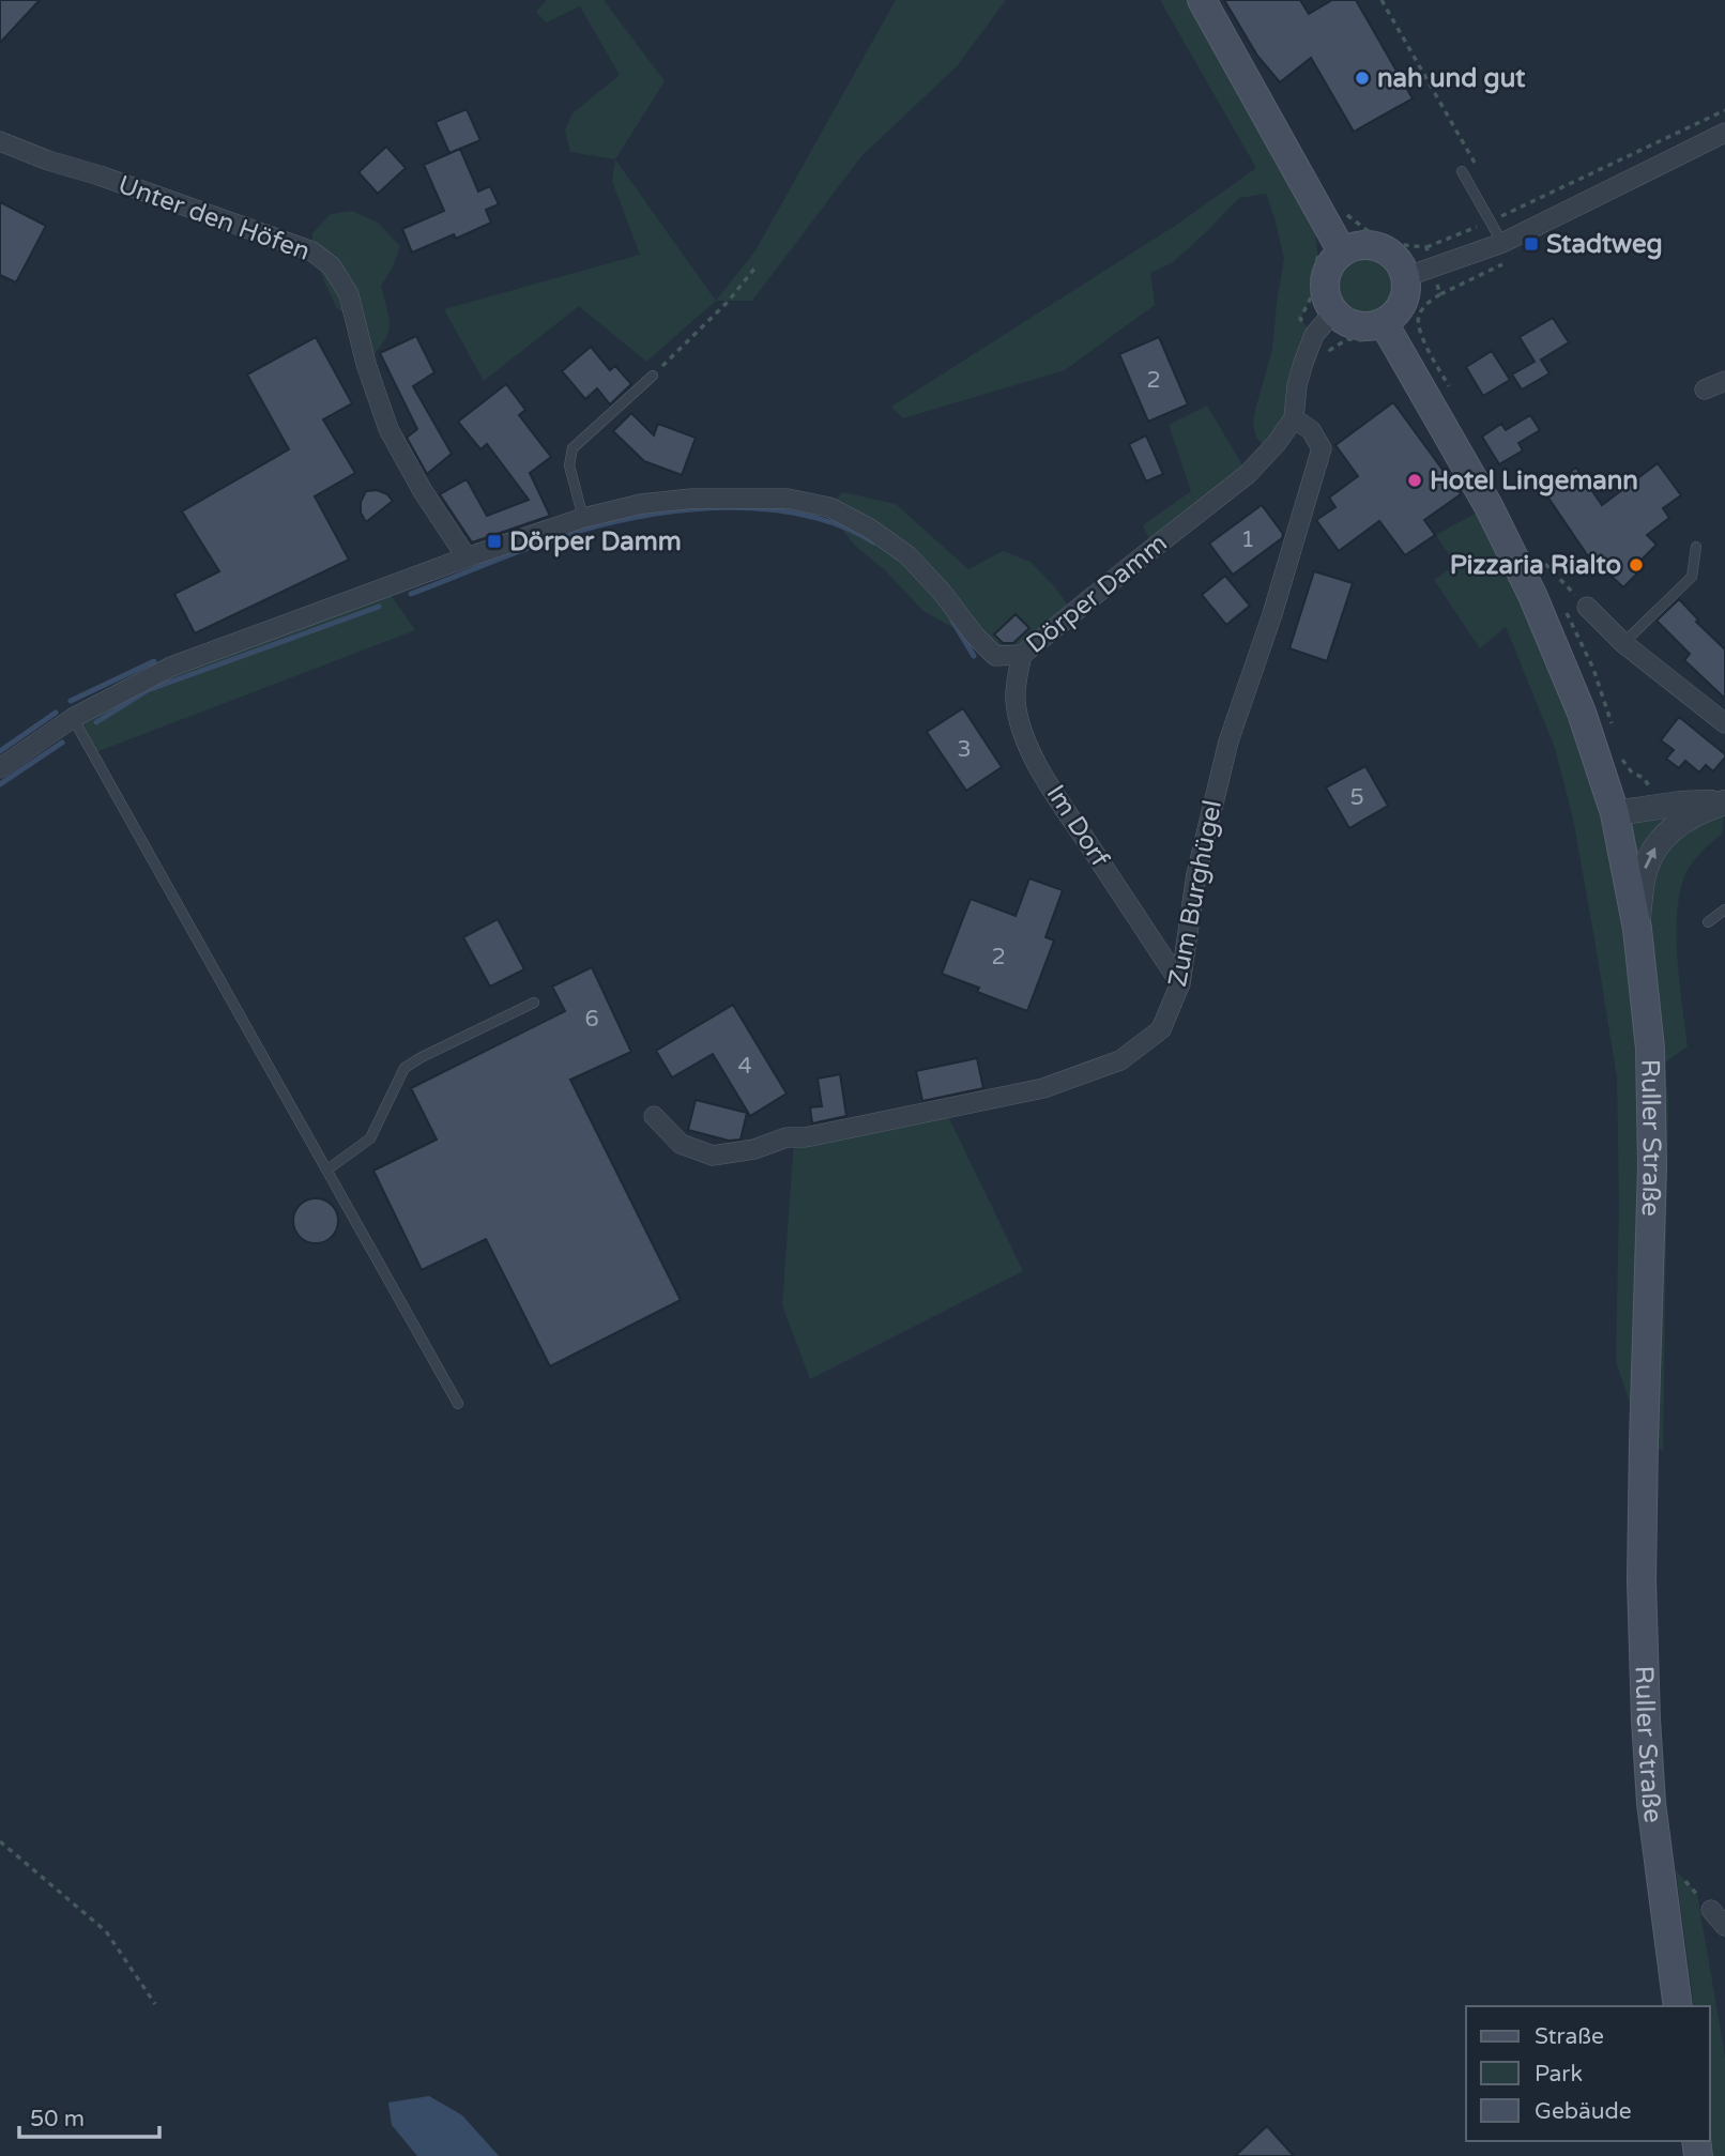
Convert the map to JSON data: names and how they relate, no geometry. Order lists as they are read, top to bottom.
{
  "streets": {
    "main road": ["Ruller Straße"],
    "street": [
      "Unter den Höfen",
      "Dörper Damm",
      "Im Dorf",
      "Zum Burghügel"
    ]
  },
  "crossings": [
    ["Unter den Höfen", "Dörper Damm"],
    ["Dörper Damm", "Im Dorf"],
    ["Dörper Damm", "Zum Burghügel"],
    ["Dörper Damm", "Ruller Straße"],
    ["Im Dorf", "Zum Burghügel"]
  ],
  "places": {
    "other": ["nah und gut", "Hotel Lingemann", "Pizzaria Rialto"],
    "transit": ["Stadtweg", "Dörper Damm"]
  },
  "house_numbers": [
    "2",
    "1",
    "3",
    "5",
    "2",
    "6",
    "4"
  ],
  "legend": ["Straße", "Park", "Gebäude"],
  "scale_bar": "50 m"
}
